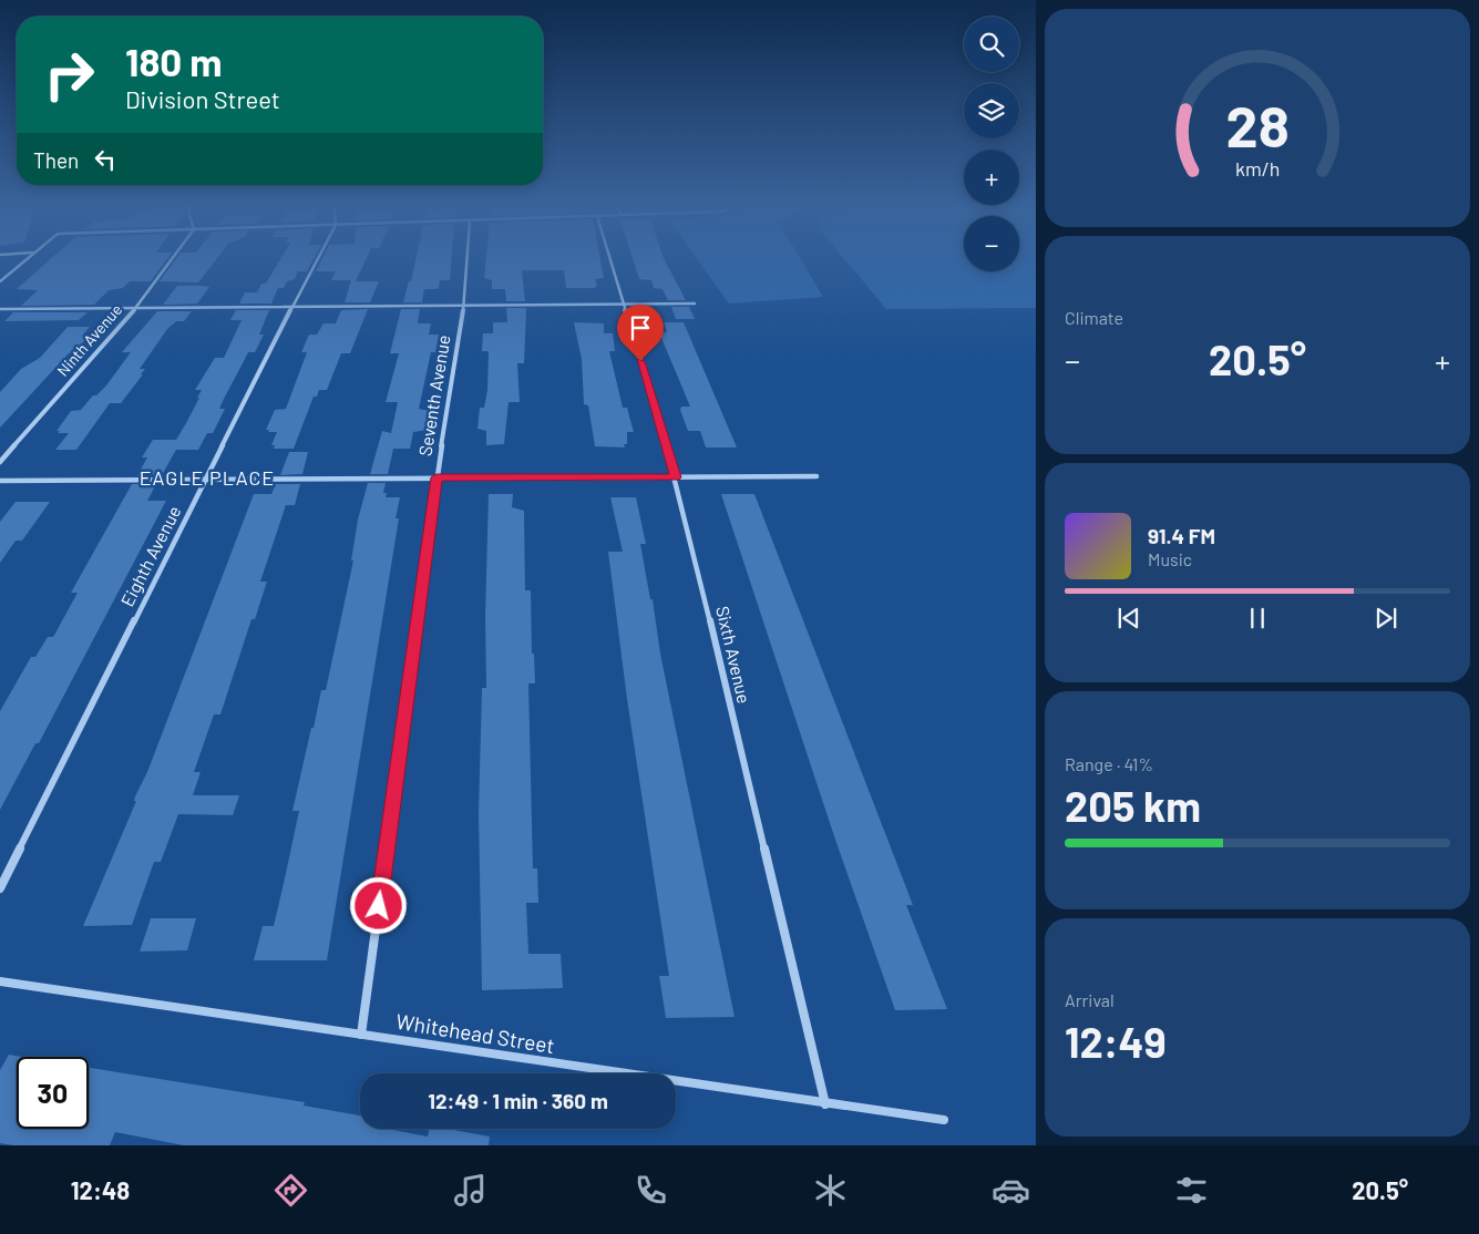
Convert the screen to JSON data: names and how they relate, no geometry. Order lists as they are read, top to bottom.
{
  "streets": {
    "street": [
      "Ninth Avenue",
      "Seventh Avenue",
      "Eighth Avenue",
      "Sixth Avenue",
      "Whitehead Street"
    ]
  },
  "crossings": [
    ["Seventh Avenue", "Whitehead Street"],
    ["Sixth Avenue", "Whitehead Street"]
  ],
  "districts": ["EAGLE PLACE"],
  "page": {
    "map_buttons": ["+", "−"],
    "turn": ["180 m", "Division Street"],
    "then": "Then",
    "tile": [
      "Climate",
      ["Range · 41%", "205 km"],
      ["Arrival", "12:49"]
    ],
    "heat": ["−", "20.5°", "+"],
    "song": ["91.4 FM", "Music"],
    "limit": "30",
    "trip": "12:49 · 1 min · 360 m",
    "tabs": ["12:48", "20.5°"],
    "gauge": ["28", "km/h"]
  }
}
